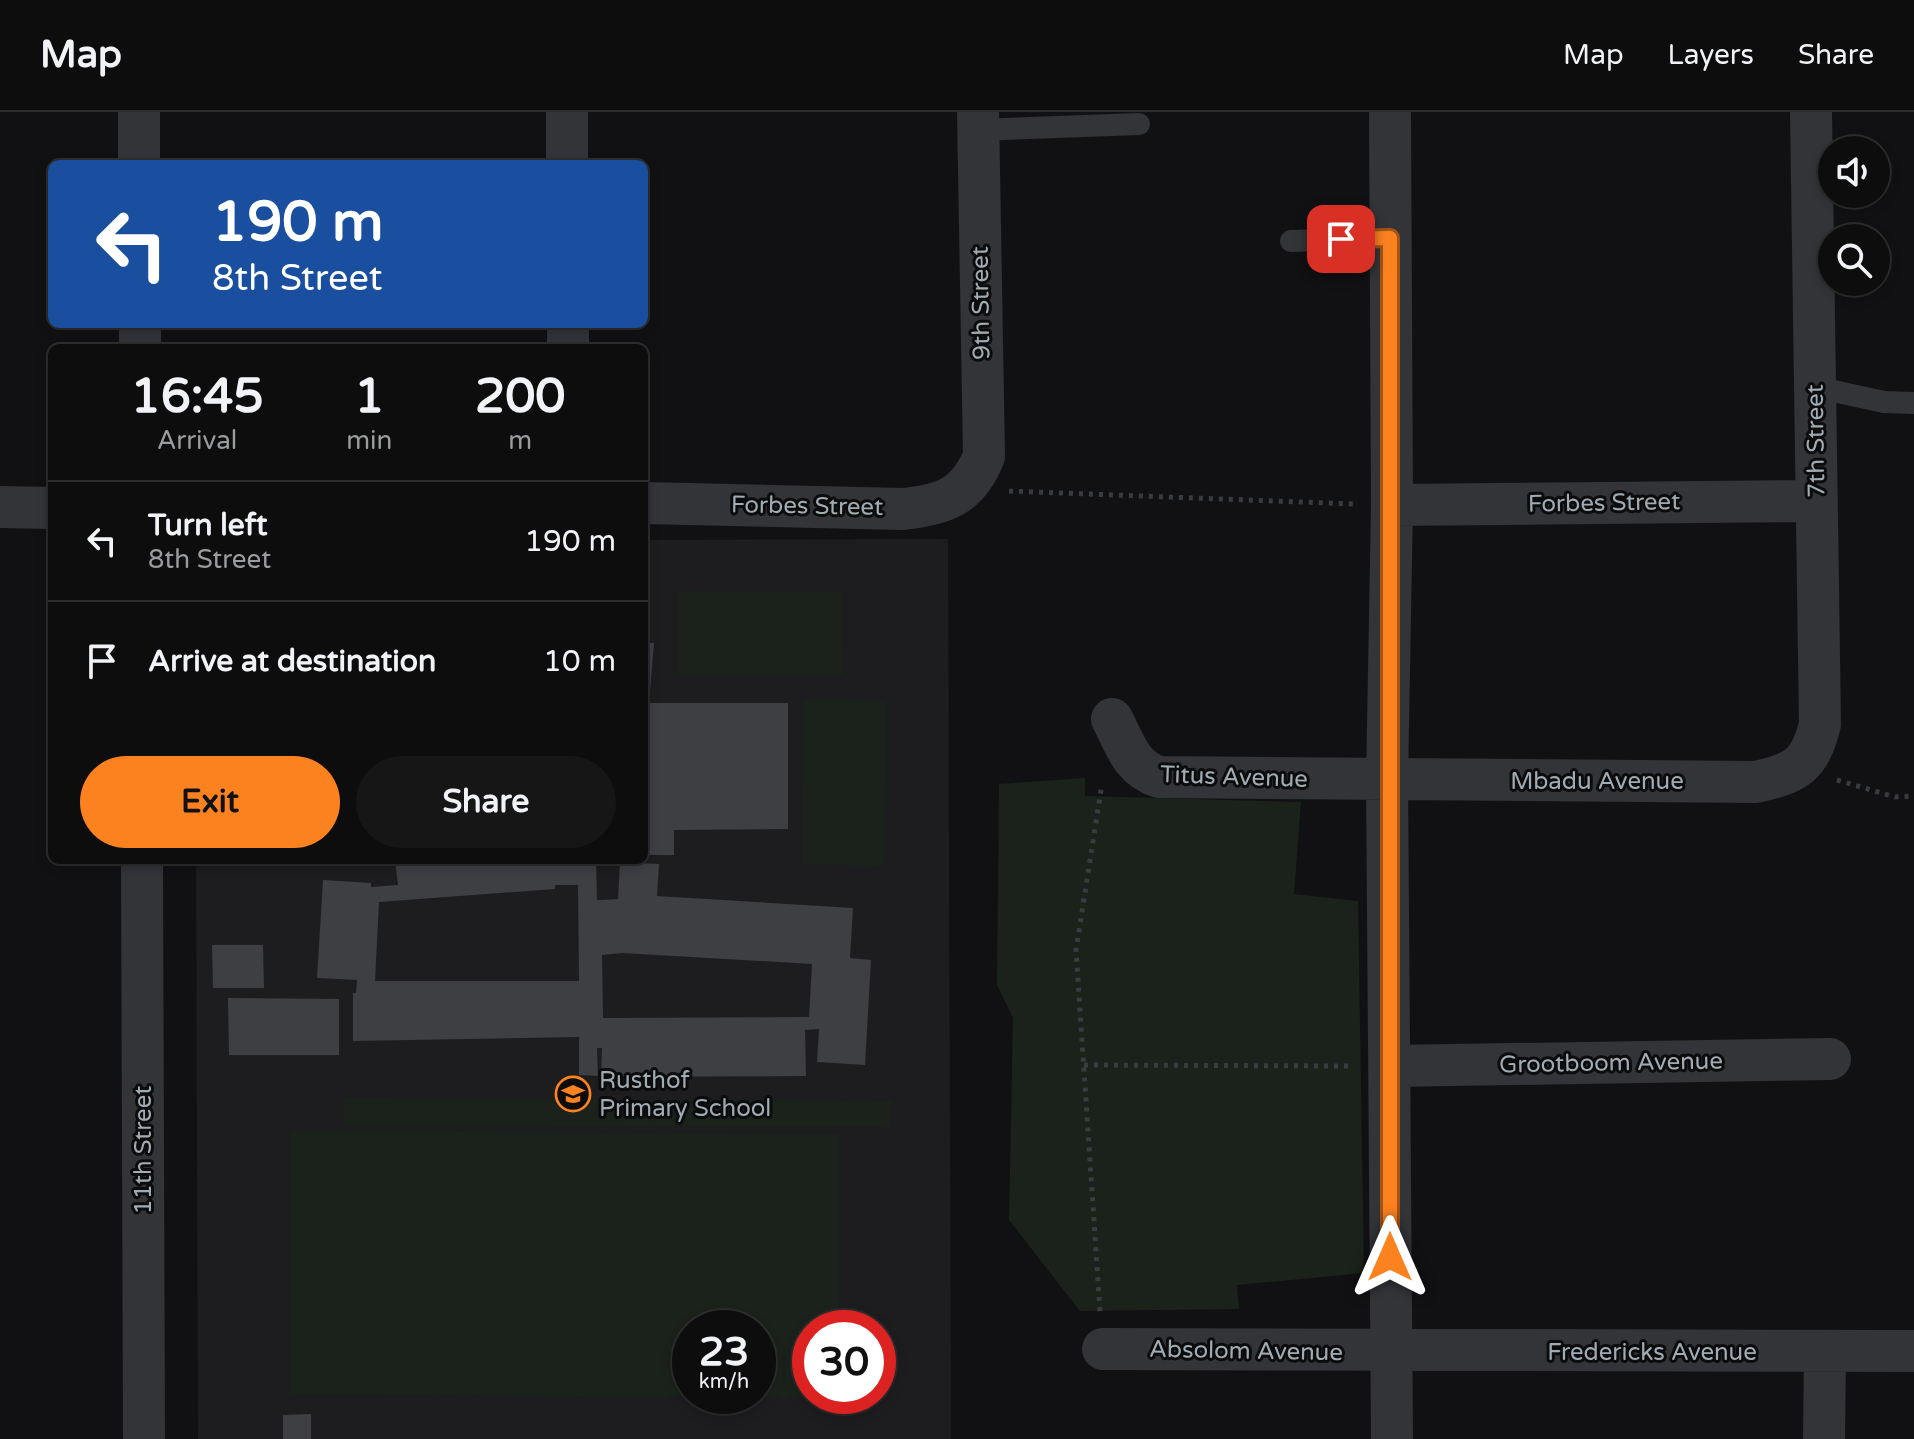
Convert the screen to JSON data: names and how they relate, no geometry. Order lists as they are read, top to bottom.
{
  "streets": {
    "street": [
      "9th Street",
      "7th Street",
      "Forbes Street",
      "Titus Avenue",
      "Mbadu Avenue",
      "Grootboom Avenue",
      "11th Street",
      "Absolom Avenue",
      "Fredericks Avenue"
    ]
  },
  "crossings": [
    ["9th Street", "Forbes Street"],
    ["7th Street", "Forbes Street"],
    ["7th Street", "Mbadu Avenue"],
    ["Titus Avenue", "Mbadu Avenue"],
    ["Absolom Avenue", "Fredericks Avenue"]
  ],
  "places": {
    "school or university": ["Rusthof Primary School"]
  },
  "page": {
    "header": "Map",
    "nav": ["Map", "Layers", "Share"],
    "turn": ["190 m", "8th Street"],
    "eta": [
      "16:45",
      "Arrival",
      "1",
      "min",
      "200",
      "m"
    ],
    "list": [
      {
        "name": "Turn left",
        "note": "8th Street",
        "value": "190 m"
      },
      {
        "name": "Arrive at destination",
        "value": "10 m"
      }
    ],
    "buttons": ["Exit", "Share"],
    "speed": "23 km/h",
    "limit": "30"
  }
}
